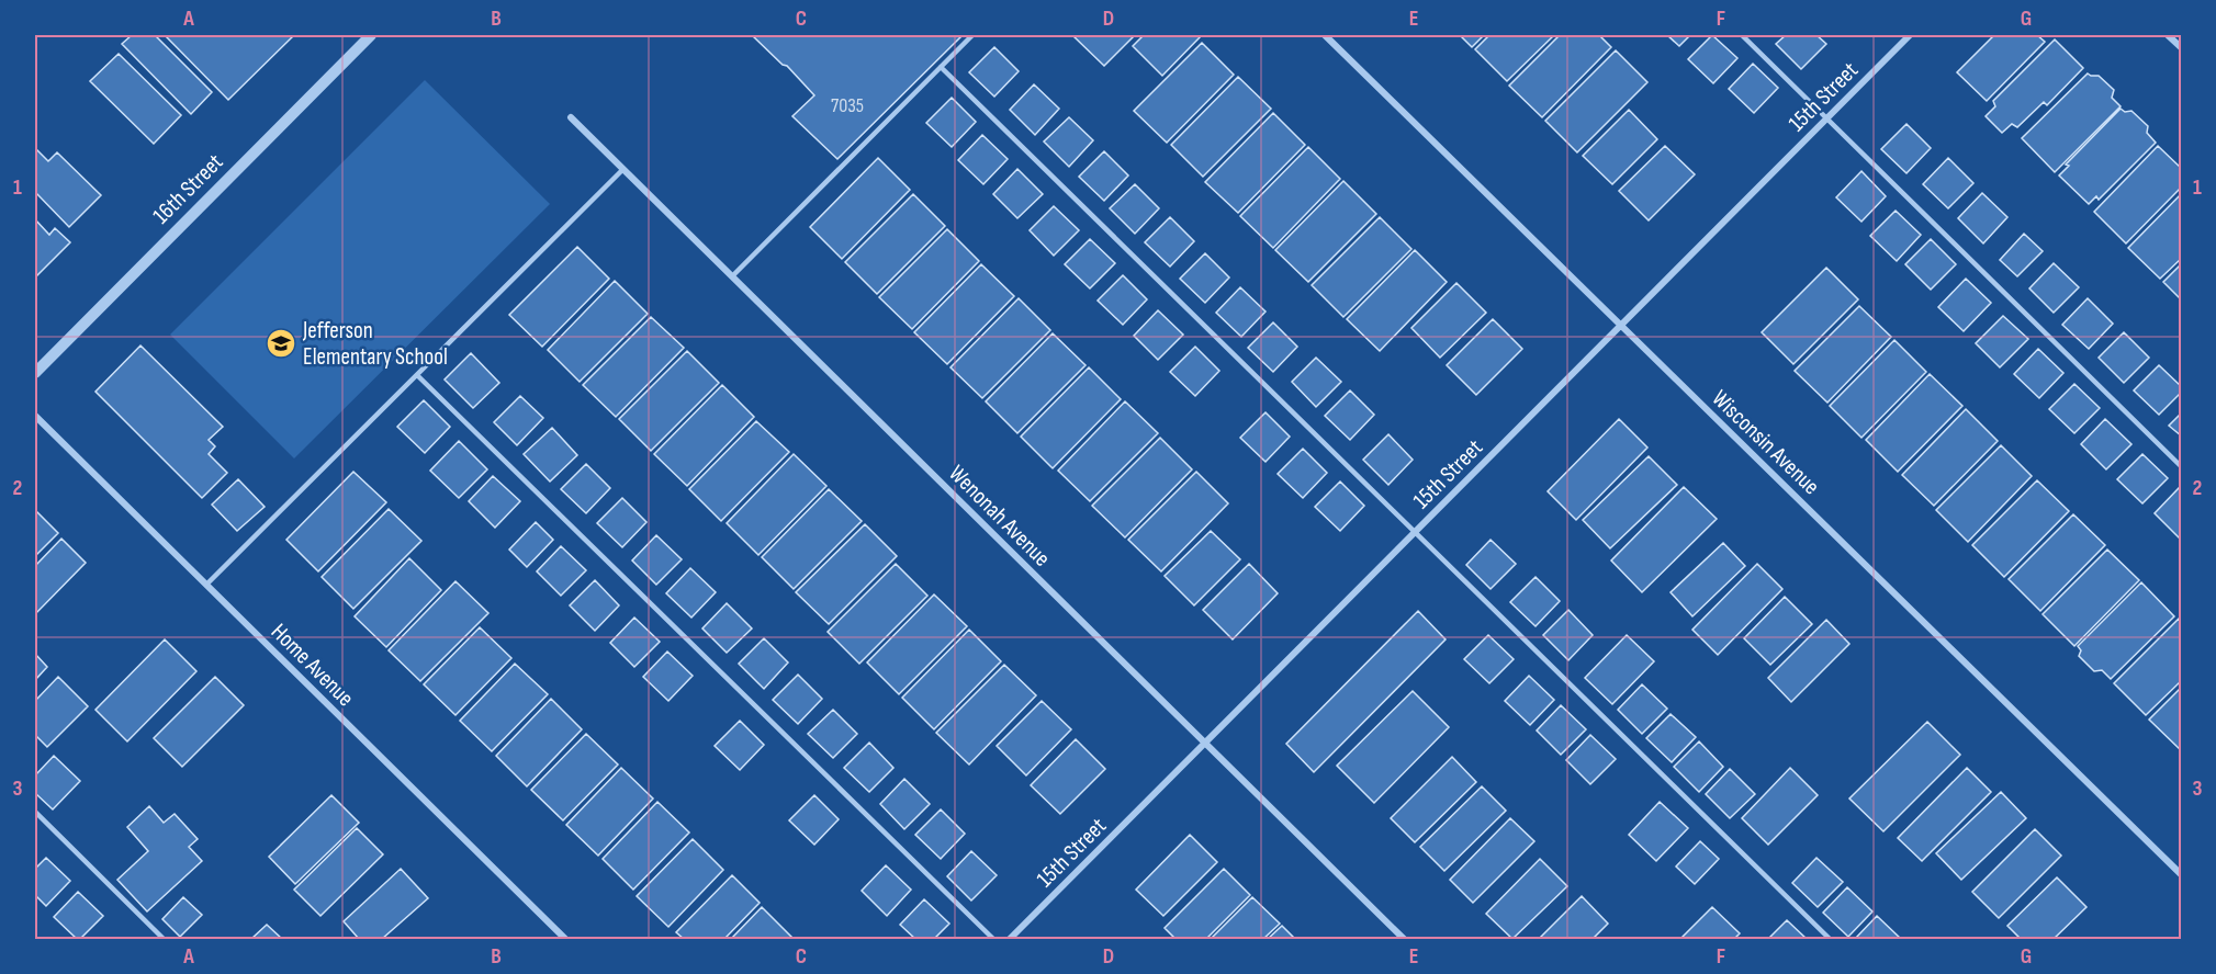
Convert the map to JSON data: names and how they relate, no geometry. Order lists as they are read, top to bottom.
{
  "streets": {
    "street": [
      "15th Street",
      "16th Street",
      "Wisconsin Avenue",
      "Wenonah Avenue",
      "Home Avenue"
    ]
  },
  "crossings": [
    ["15th Street", "Wisconsin Avenue"],
    ["15th Street", "Wenonah Avenue"]
  ],
  "places": {
    "school or university": ["Jefferson Elementary School"]
  },
  "house_numbers": ["7035"],
  "grid": {
    "columns": [
      "A",
      "B",
      "C",
      "D",
      "E",
      "F",
      "G"
    ],
    "rows": ["1", "2", "3"]
  }
}
